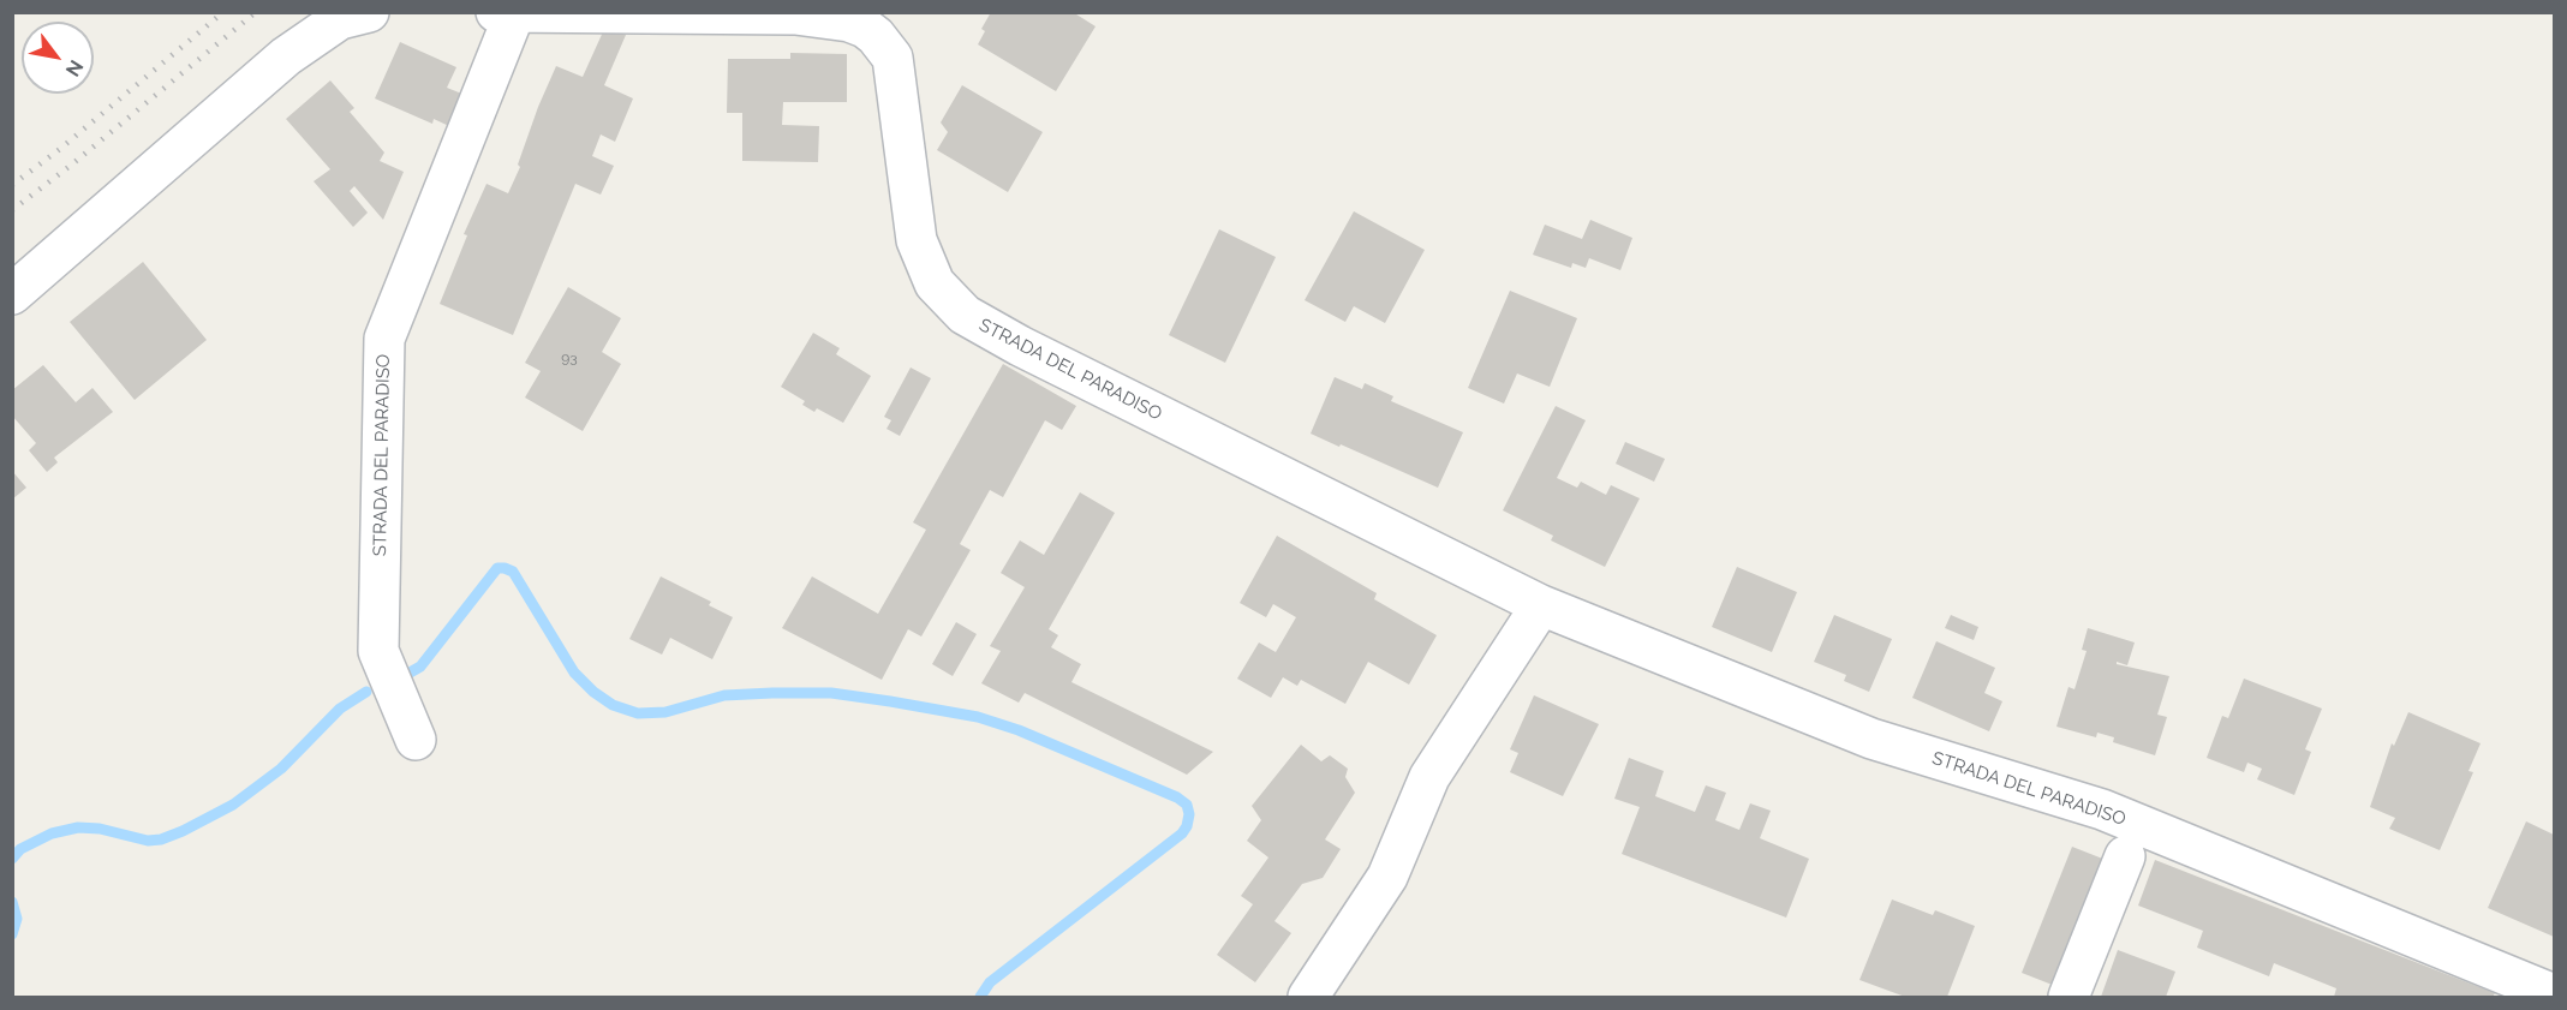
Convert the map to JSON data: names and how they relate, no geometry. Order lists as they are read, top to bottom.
{
  "streets": {
    "street": ["STRADA DEL PARADISO"]
  },
  "house_numbers": ["93"],
  "north": "bottom right"
}
